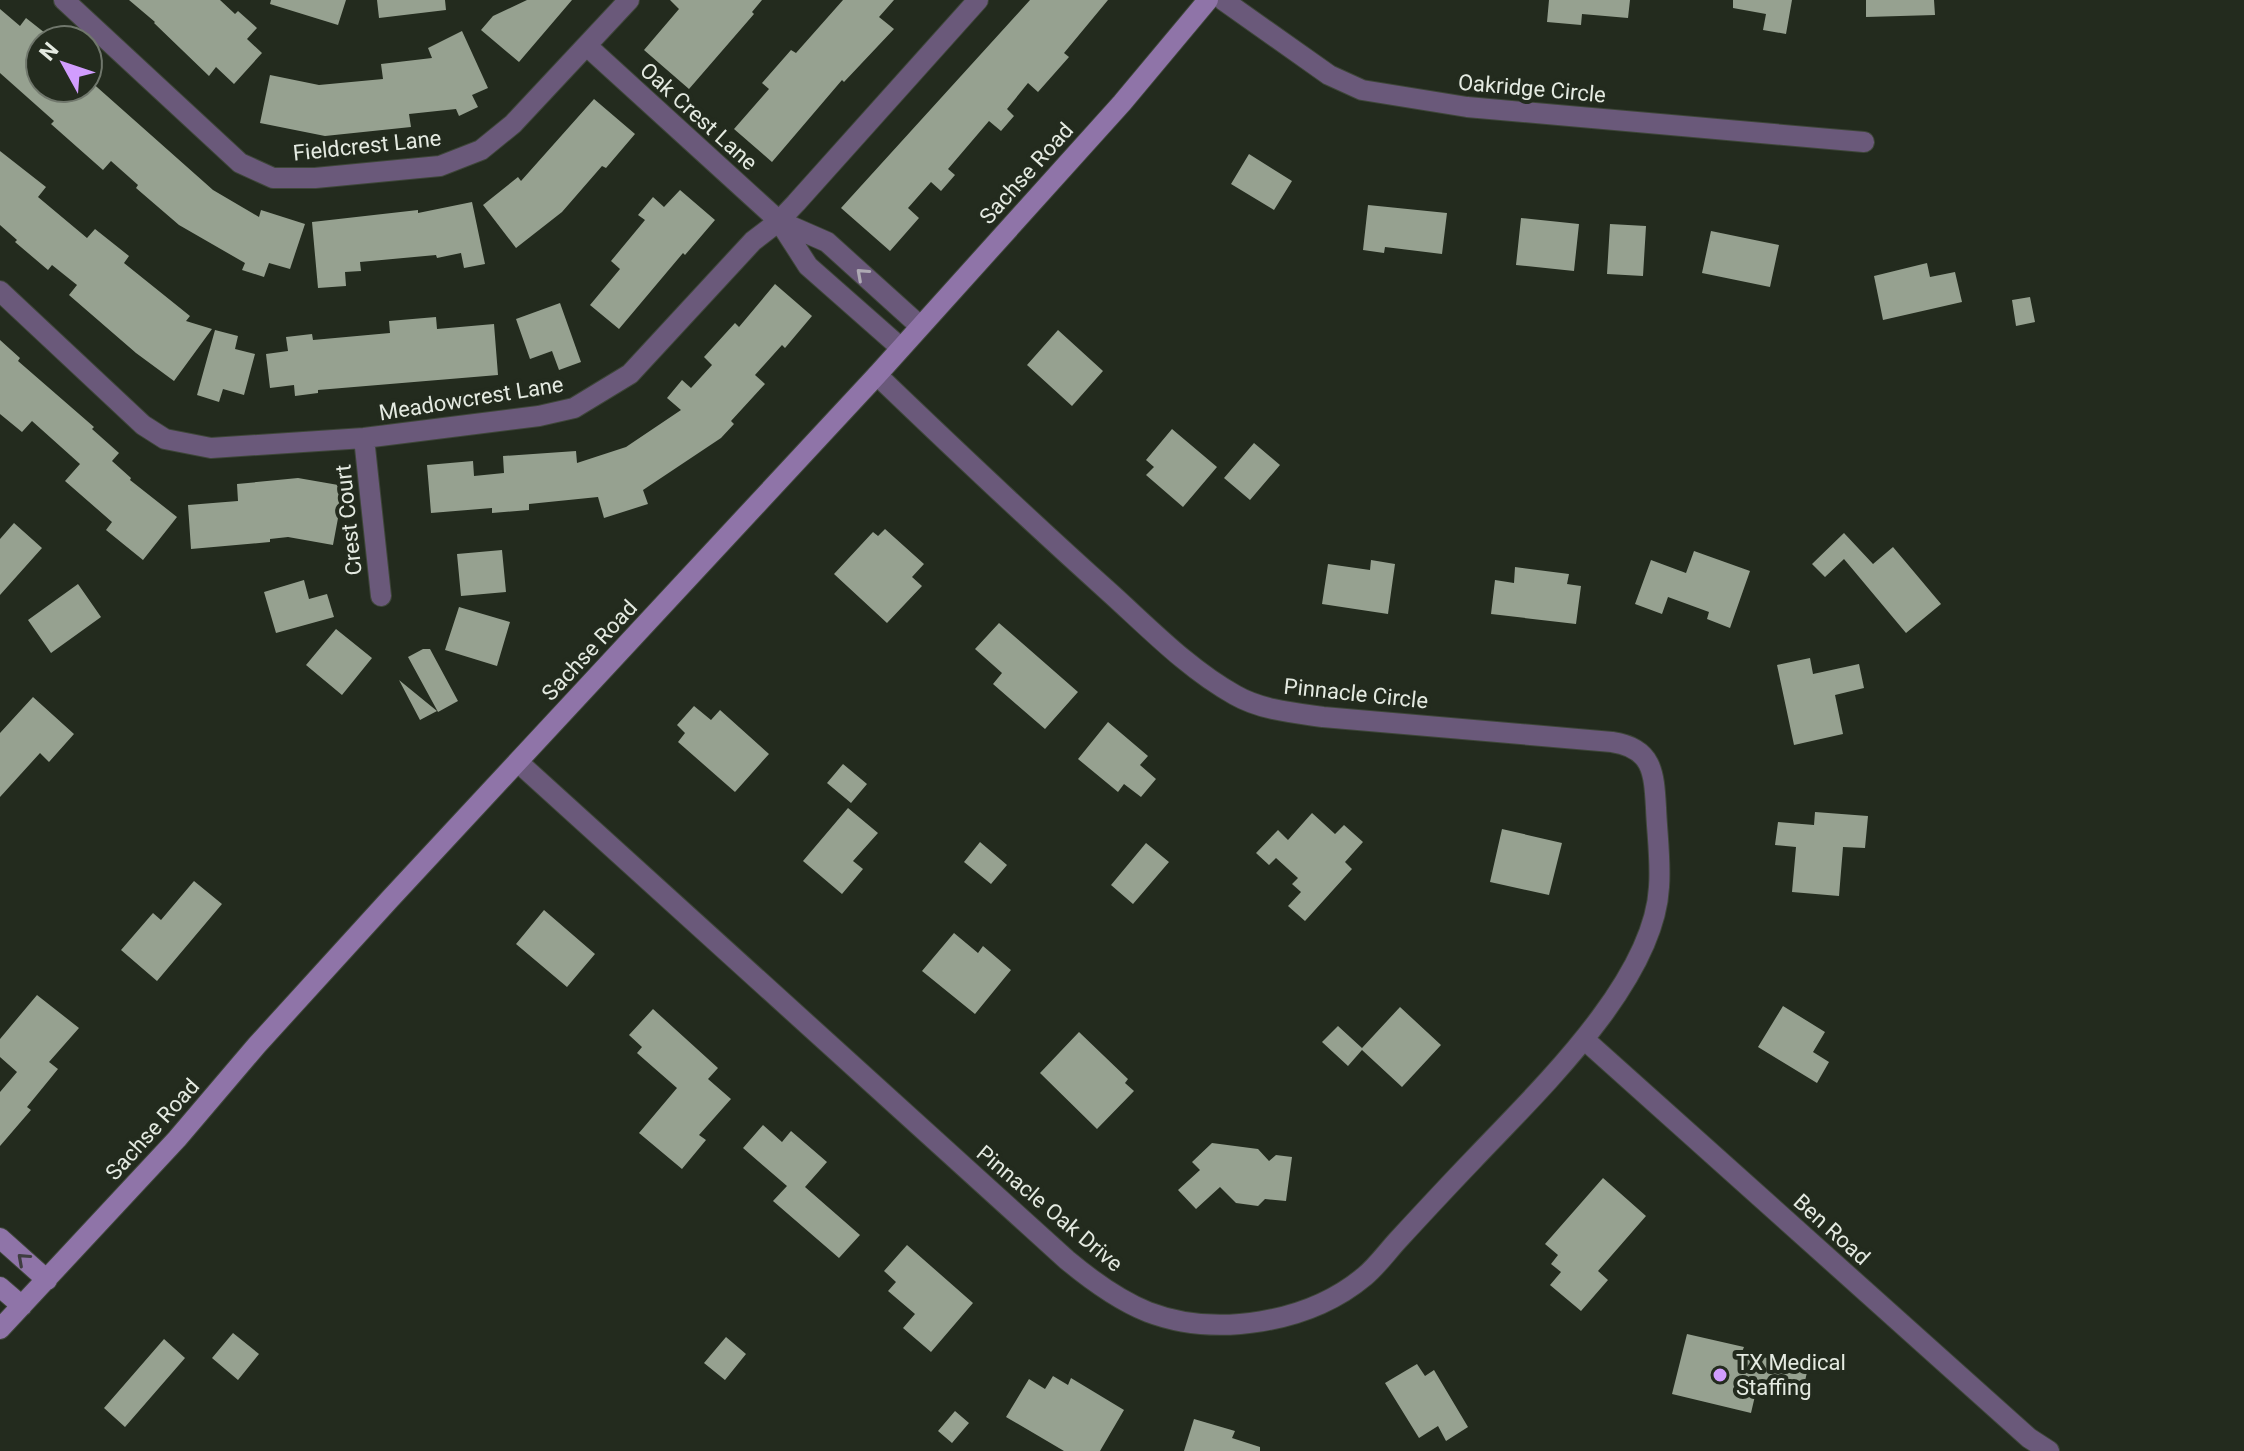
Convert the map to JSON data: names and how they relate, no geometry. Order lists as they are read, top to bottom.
{
  "streets": {
    "main road": ["Sachse Road"],
    "street": [
      "Oakridge Circle",
      "Oak Crest Lane",
      "Fieldcrest Lane",
      "Meadowcrest Lane",
      "Crest Court",
      "Pinnacle Circle",
      "Pinnacle Oak Drive",
      "Ben Road"
    ]
  },
  "crossings": [
    ["Oak Crest Lane", "Fieldcrest Lane"],
    ["Oak Crest Lane", "Sachse Road"],
    ["Oak Crest Lane", "Meadowcrest Lane"],
    ["Sachse Road", "Pinnacle Circle"],
    ["Sachse Road", "Pinnacle Oak Drive"],
    ["Meadowcrest Lane", "Crest Court"],
    ["Pinnacle Circle", "Pinnacle Oak Drive"],
    ["Pinnacle Circle", "Ben Road"],
    ["Pinnacle Oak Drive", "Ben Road"]
  ],
  "places": ["TX Medical Staffing"],
  "north": "top left"
}
